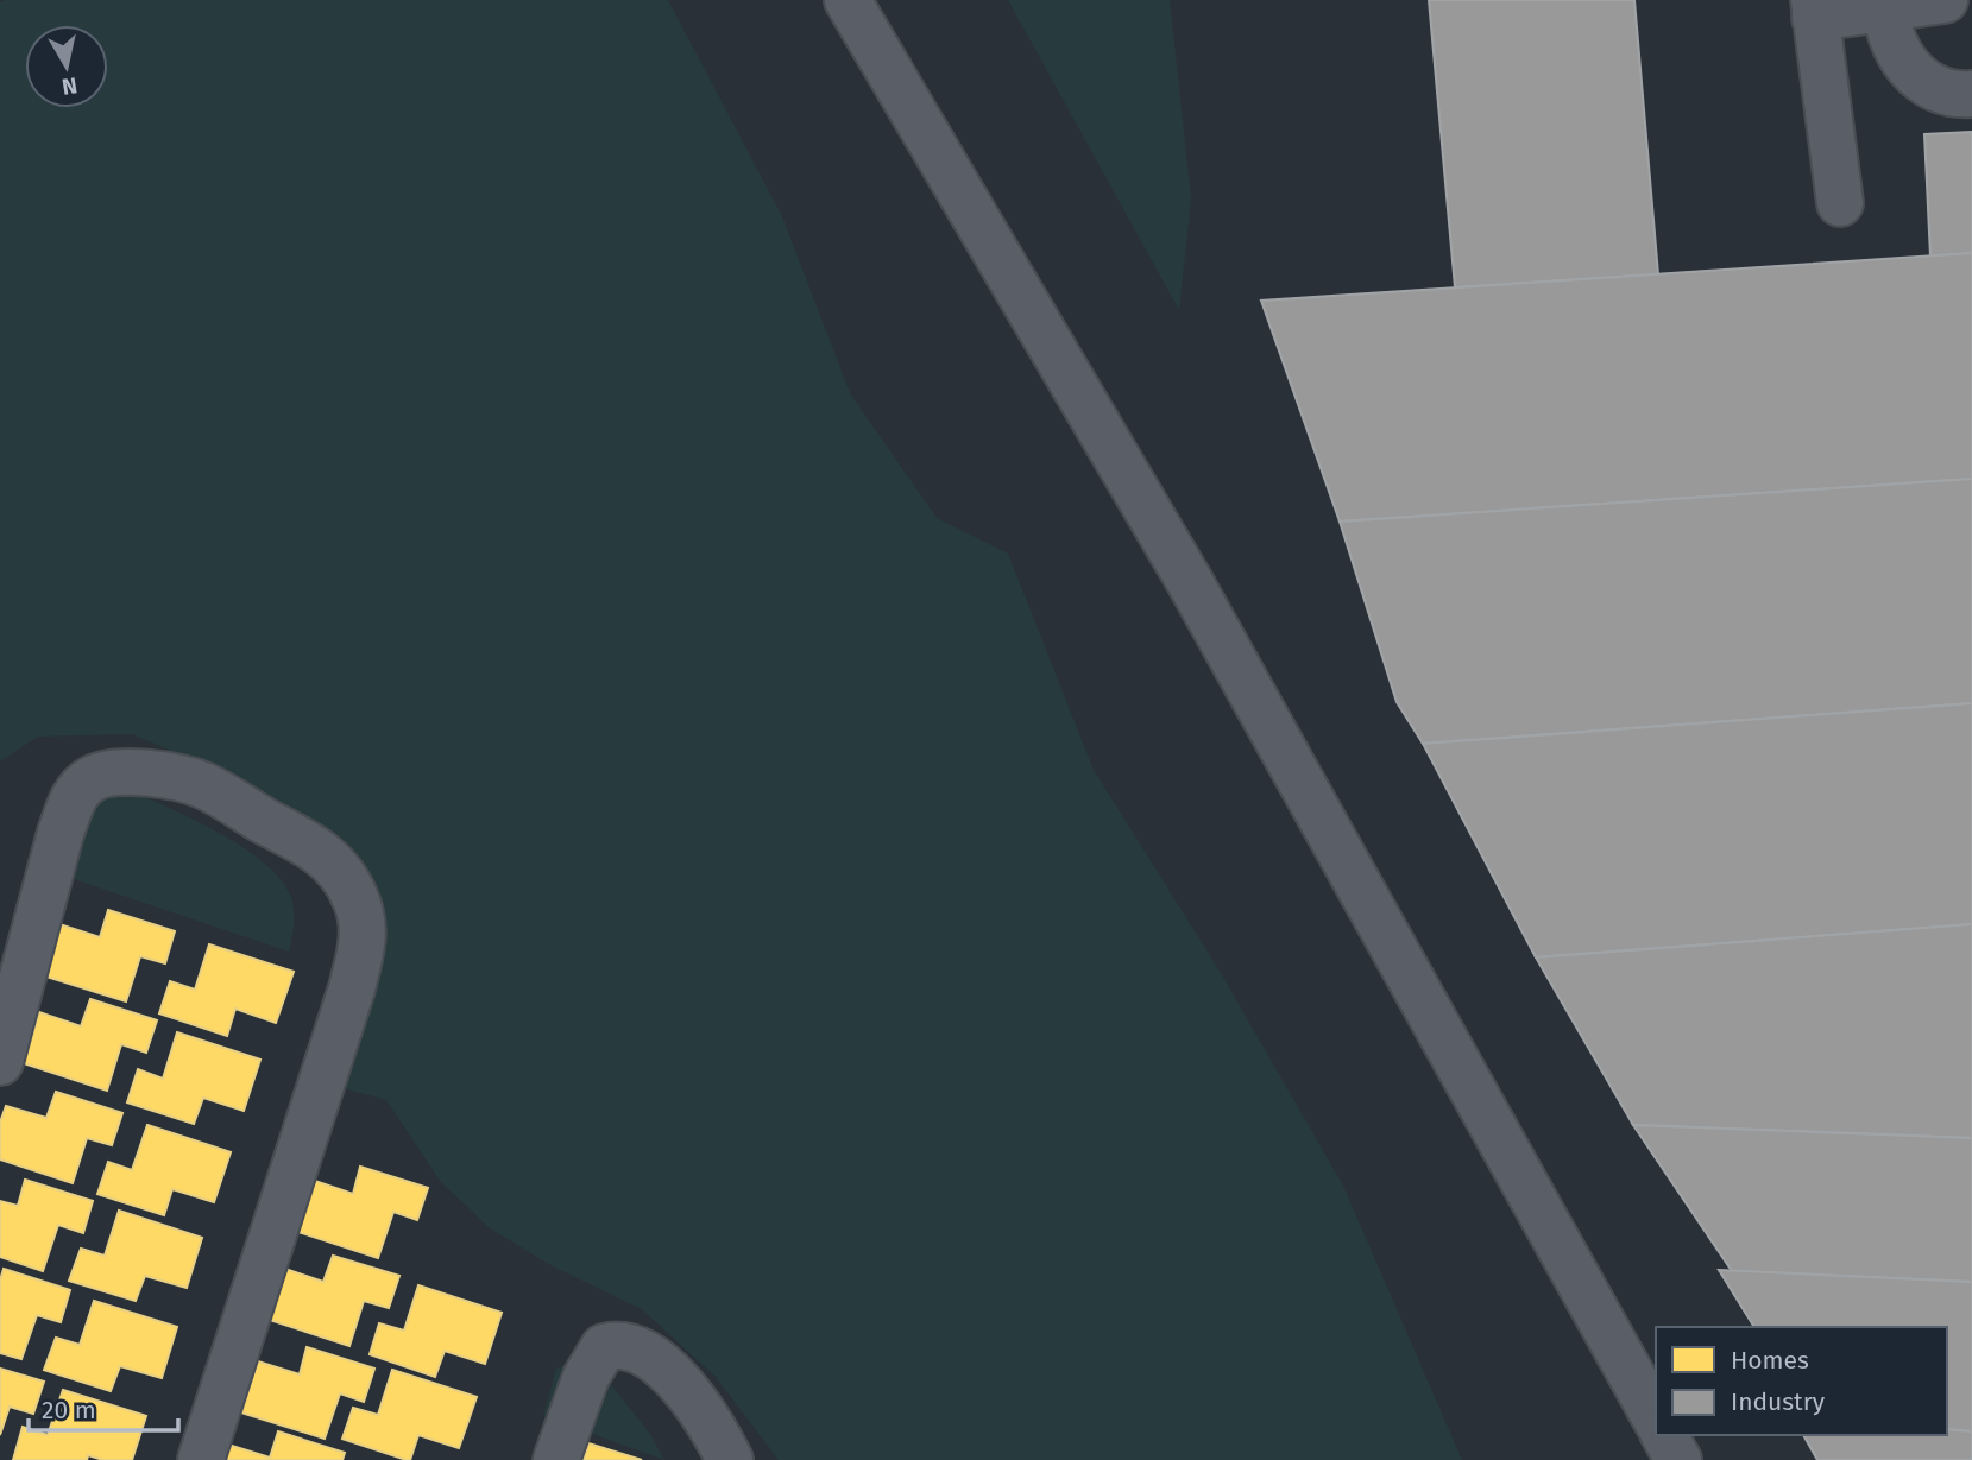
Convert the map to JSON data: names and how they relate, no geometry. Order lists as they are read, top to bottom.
{
  "legend": ["Homes", "Industry"],
  "scale_bar": "20 m",
  "north": "bottom"
}
